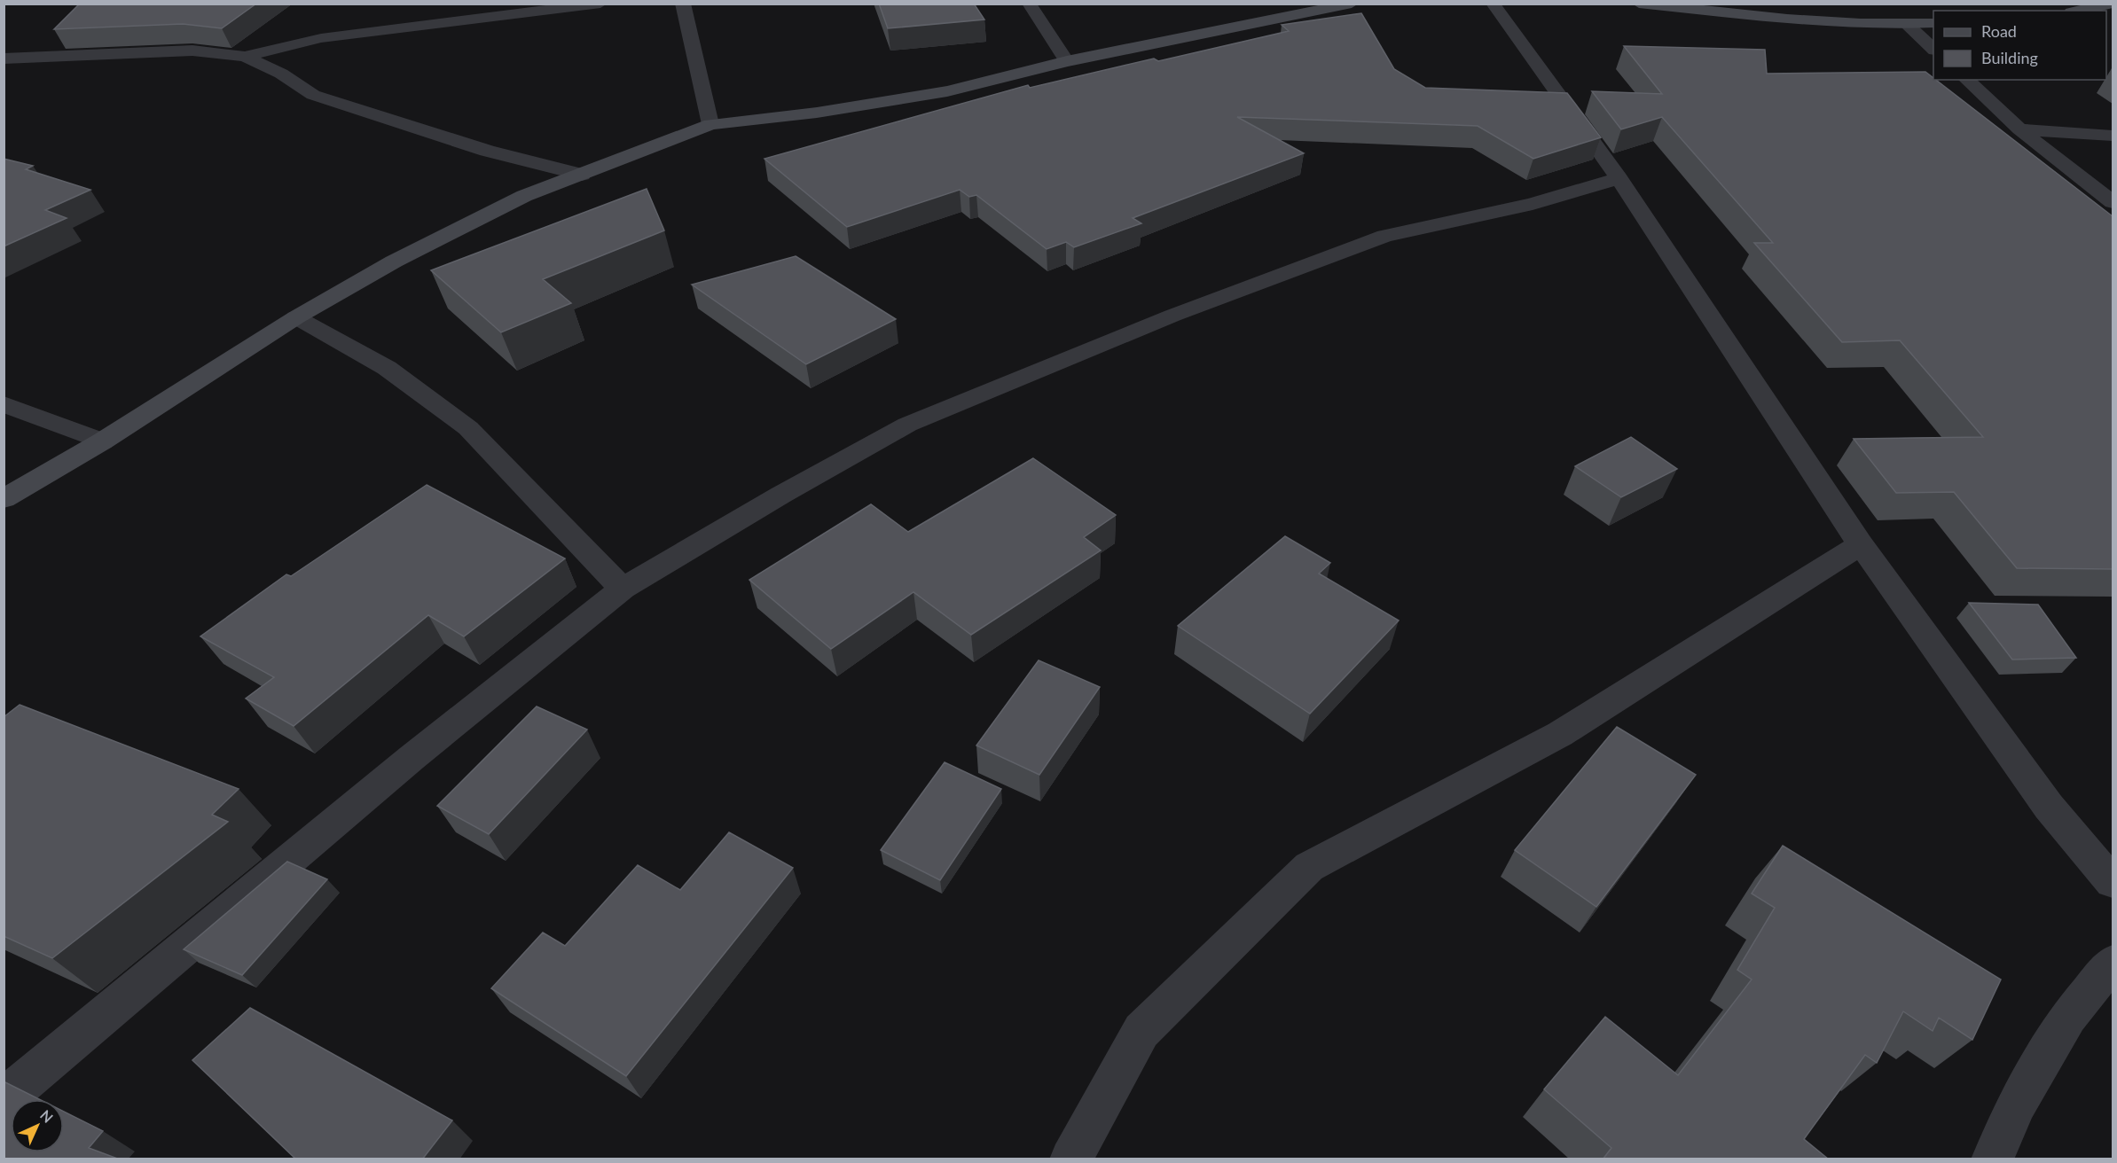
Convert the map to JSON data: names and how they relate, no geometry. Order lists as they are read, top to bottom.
{
  "legend": ["Road", "Building"],
  "north": "top right"
}
